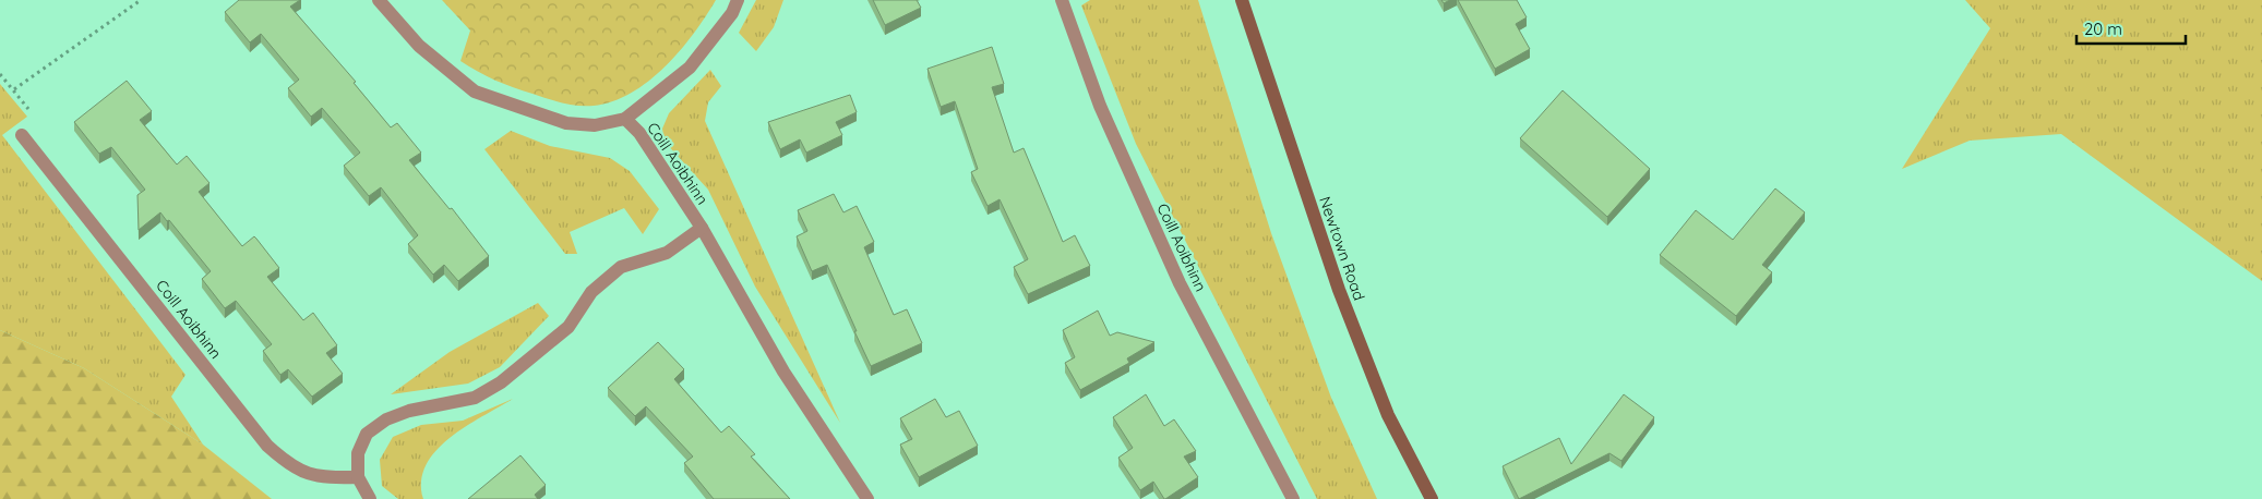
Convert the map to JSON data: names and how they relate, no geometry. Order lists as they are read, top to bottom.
{
  "streets": {
    "main road": ["Newtown Road"],
    "street": ["Coill Aoibhinn"]
  },
  "scale_bar": "20 m"
}
